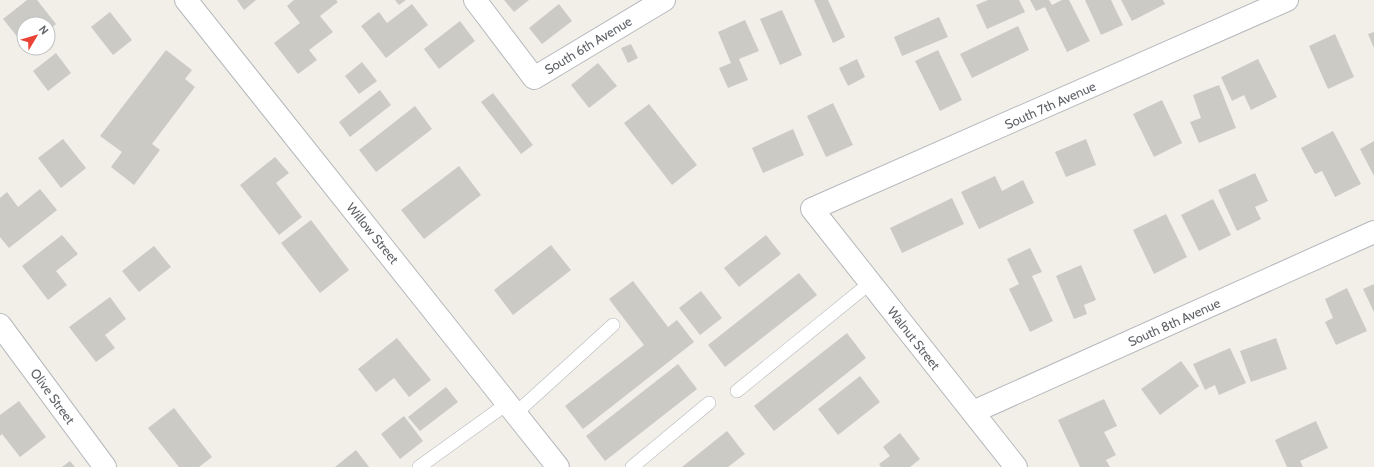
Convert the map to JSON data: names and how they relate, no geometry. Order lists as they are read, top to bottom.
{
  "streets": {
    "street": [
      "South 6th Avenue",
      "South 7th Avenue",
      "Willow Street",
      "South 8th Avenue",
      "Walnut Street",
      "Olive Street"
    ]
  },
  "crossings": [
    ["South 7th Avenue", "Walnut Street"],
    ["South 8th Avenue", "Walnut Street"]
  ],
  "north": "top right"
}
